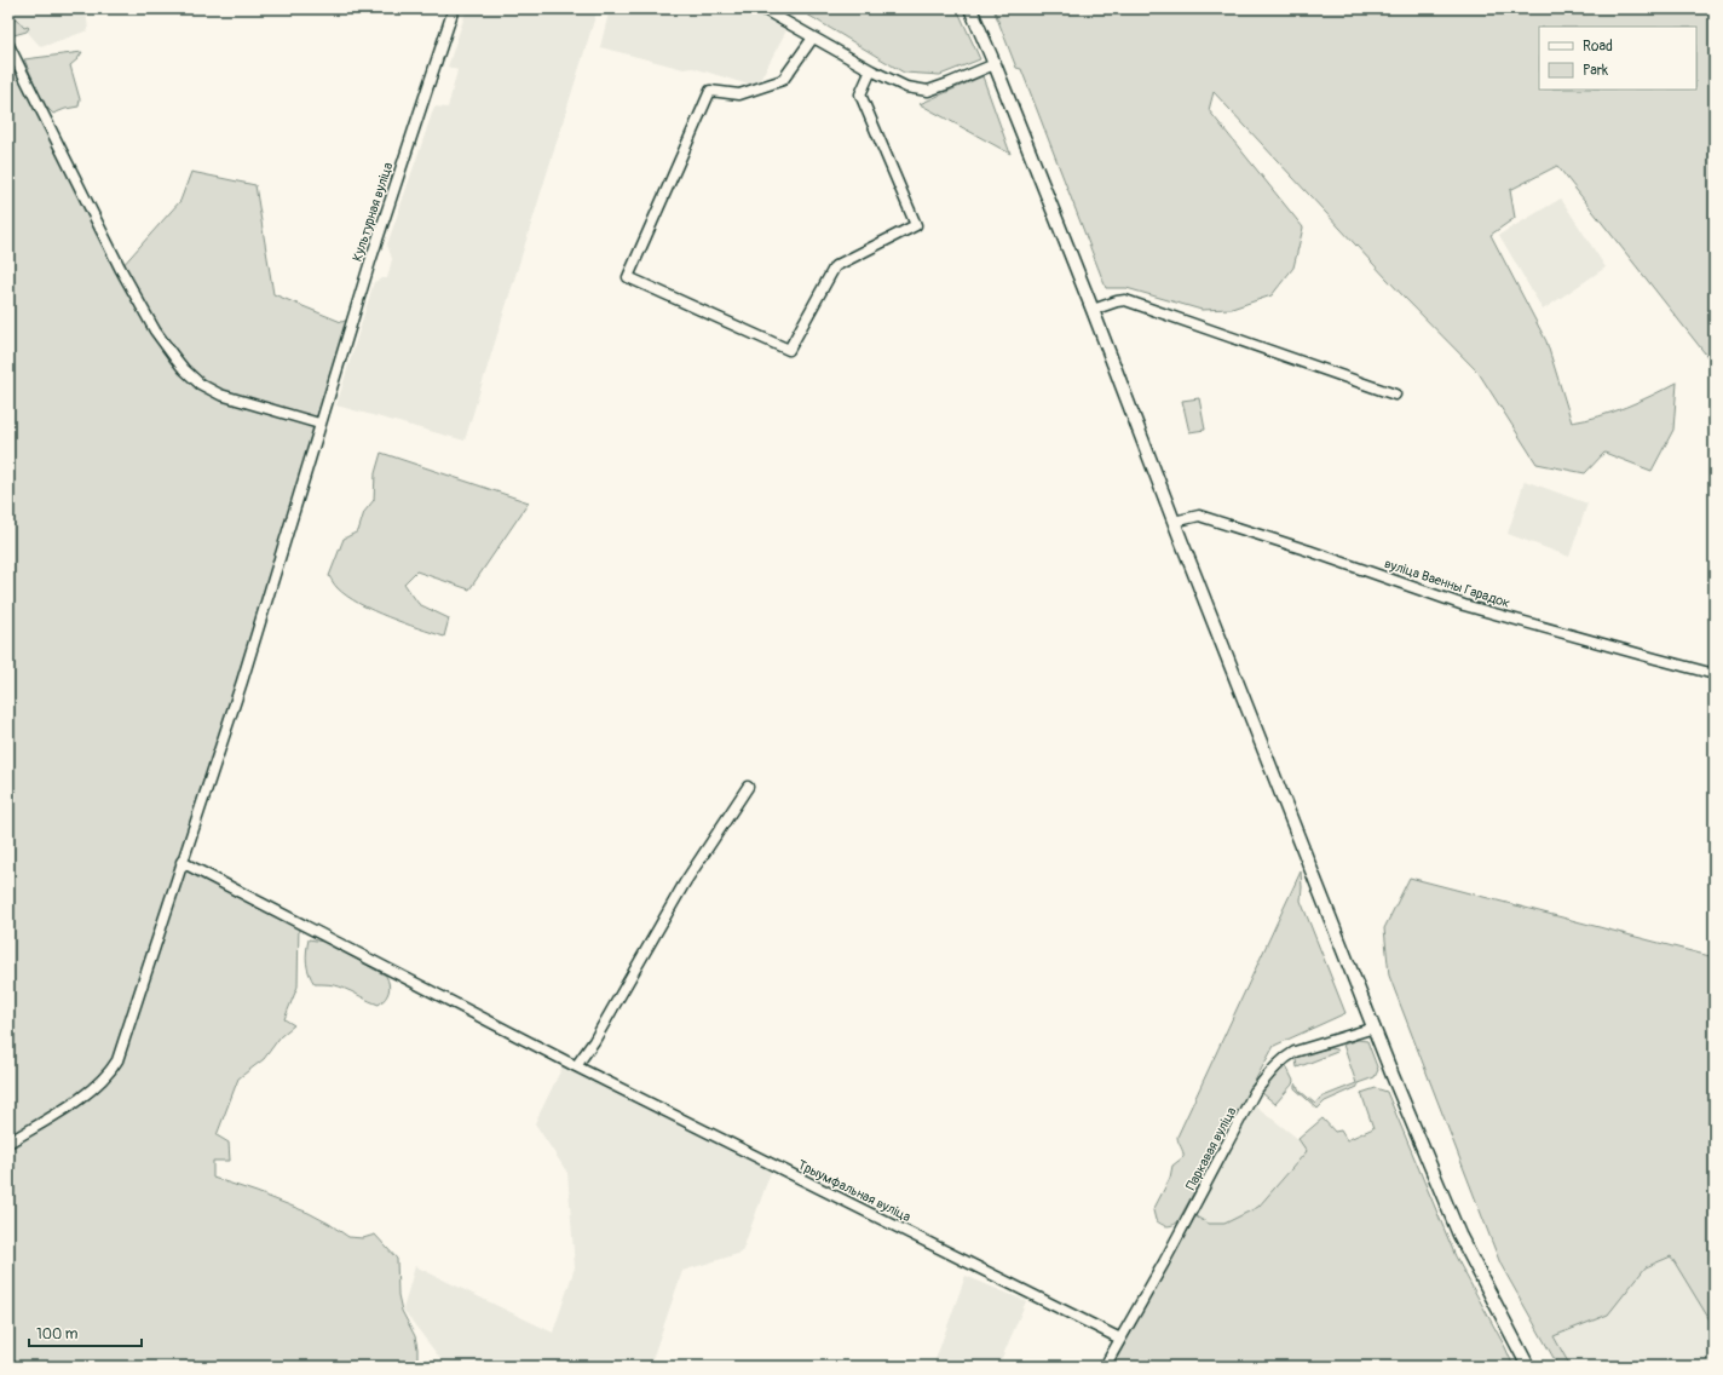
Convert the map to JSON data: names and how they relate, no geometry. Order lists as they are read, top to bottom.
{
  "streets": {
    "street": [
      "Культурная вуліца",
      "вуліца Ваенны Гарадок",
      "Паркавая вуліца",
      "Трыумфальная вуліца"
    ]
  },
  "crossings": [
    ["Культурная вуліца", "Трыумфальная вуліца"],
    ["Паркавая вуліца", "Трыумфальная вуліца"]
  ],
  "legend": ["Road", "Park"],
  "scale_bar": "100 m"
}
